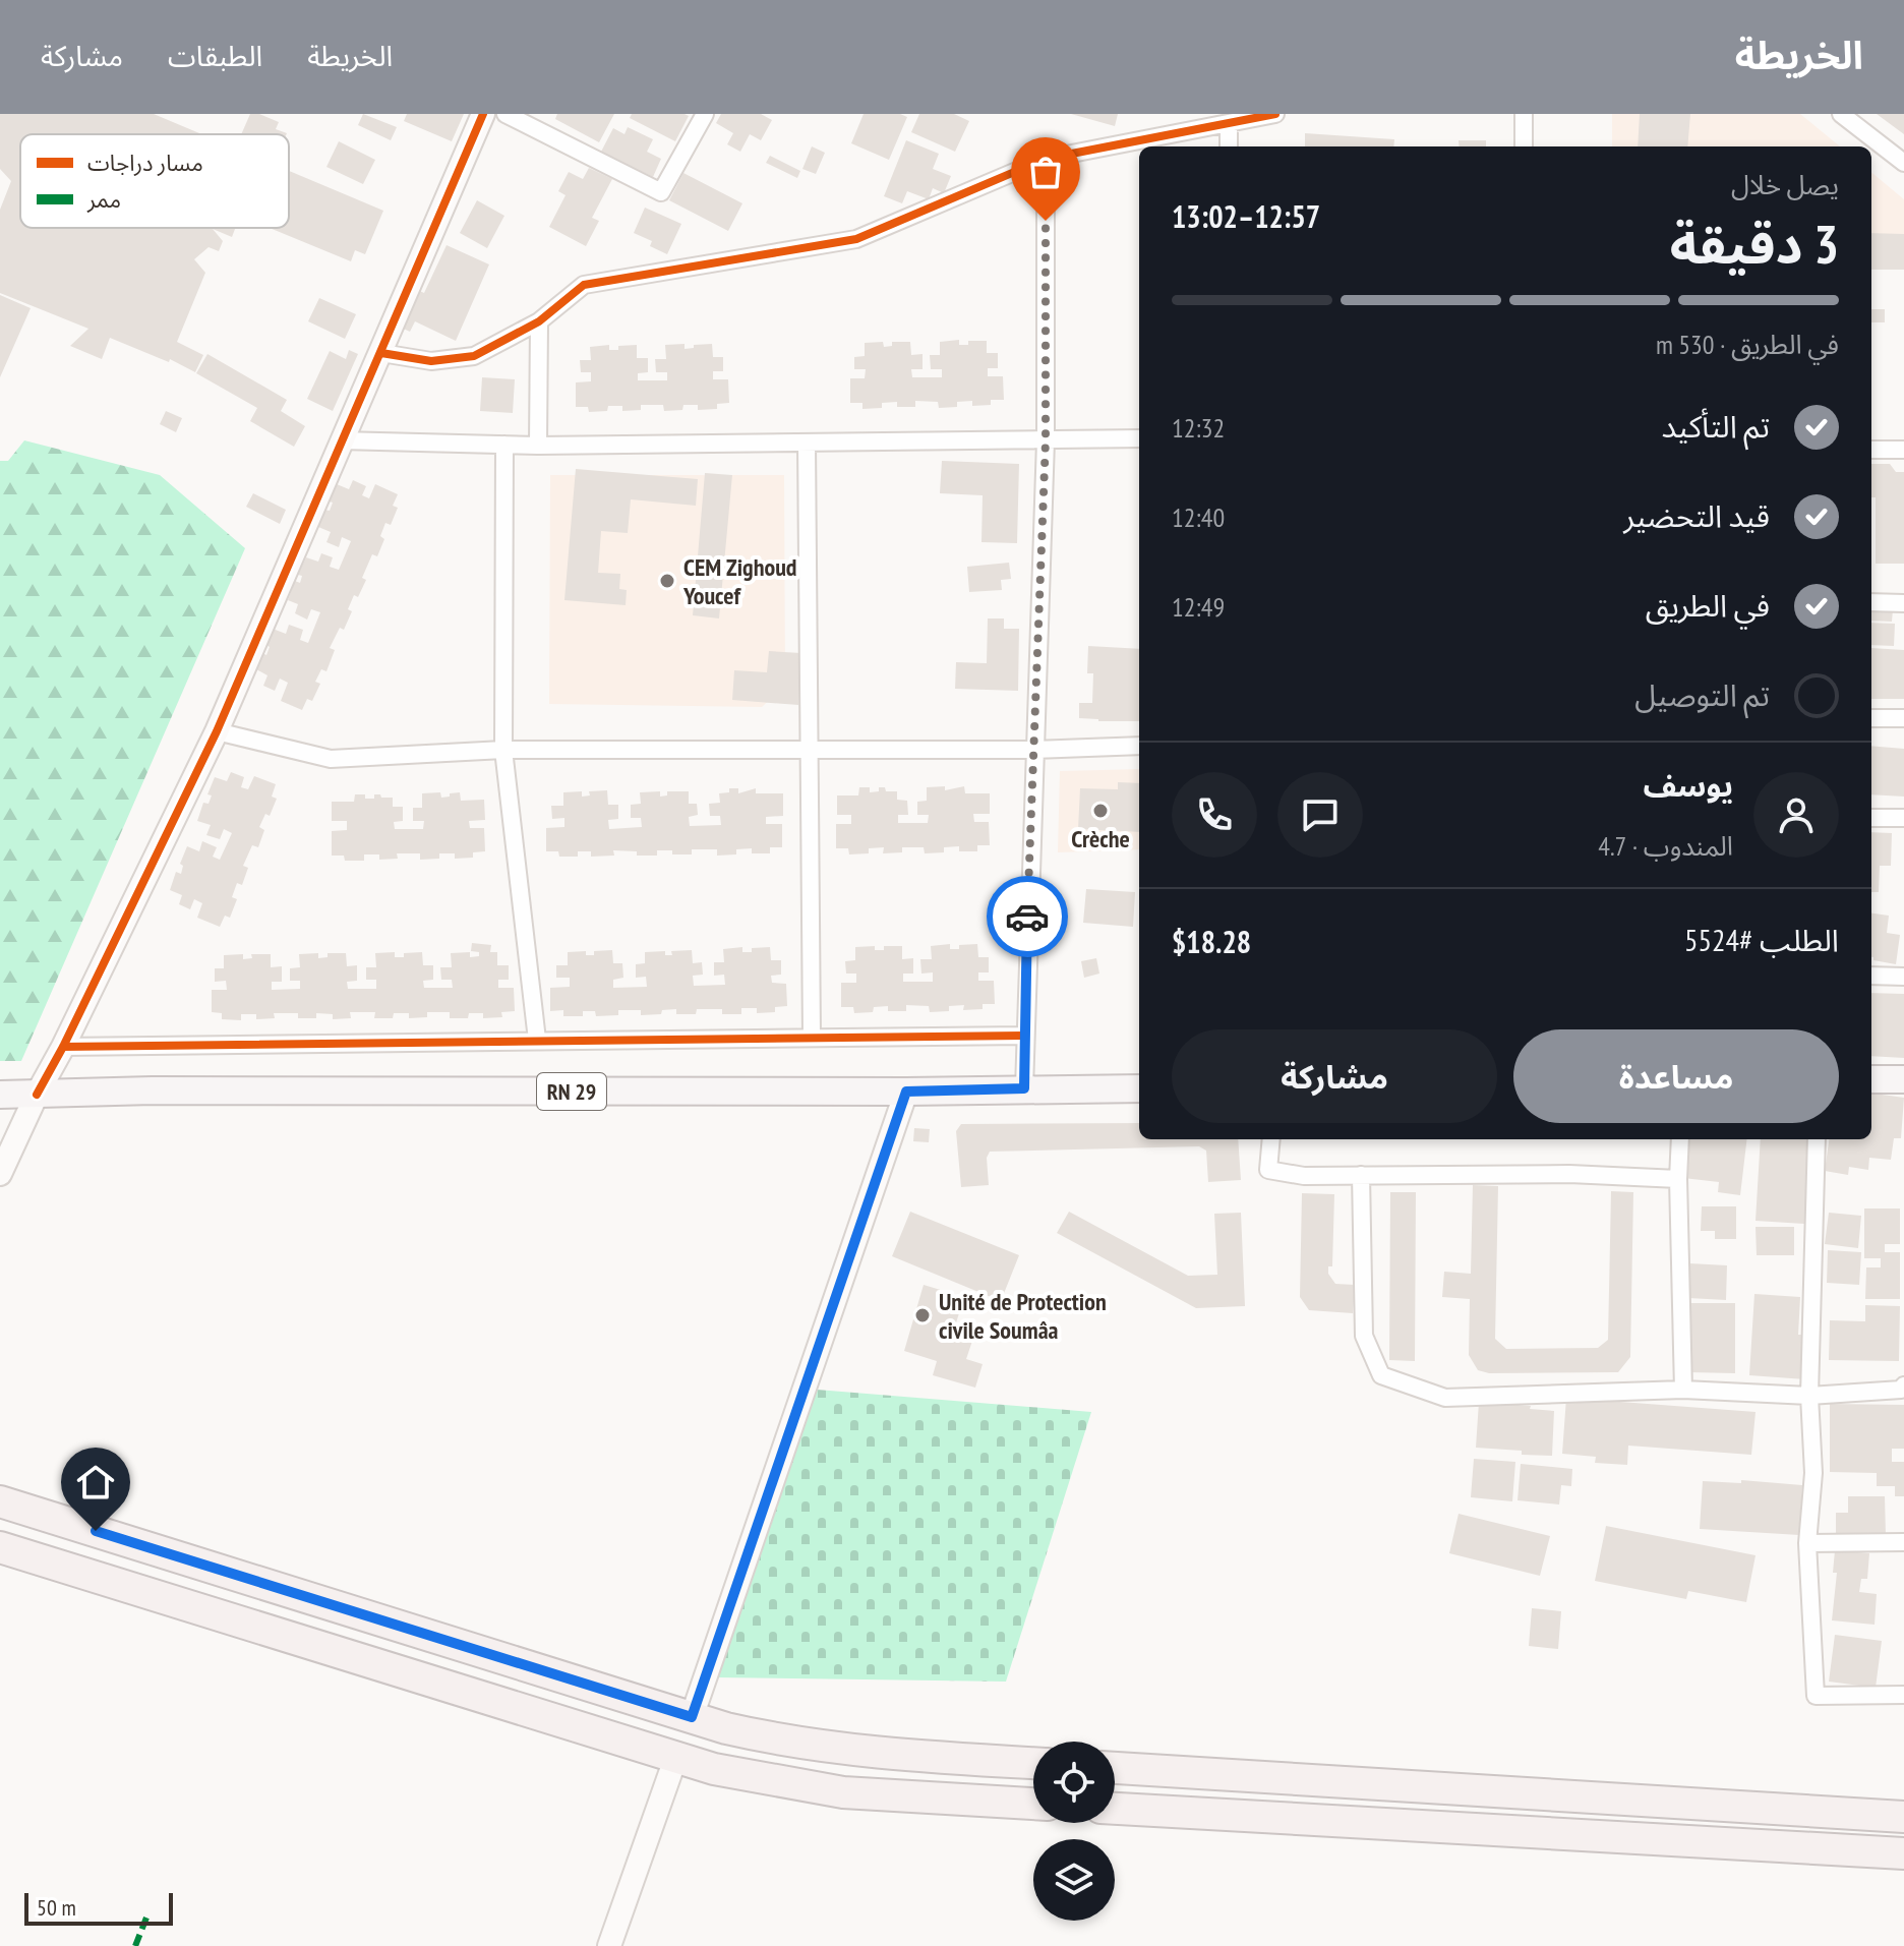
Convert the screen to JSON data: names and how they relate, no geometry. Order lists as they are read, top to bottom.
{
  "streets": {
    "main road": ["RN 29"]
  },
  "places": ["CEM Zighoud Youcef", "Crèche", "Unité de Protection civile Soumâa"],
  "legend": ["مسار دراجات", "ممر"],
  "scale_bar": "50 m",
  "page": {
    "header": "الخريطة",
    "nav": ["الخريطة", "الطبقات", "مشاركة"],
    "heading": ["3 دقيقة", "يصل خلال", "12:57–13:02"],
    "panel": [
      "يوسف",
      "المندوب · 4.7",
      "الطلب #5524",
      "$18.28"
    ],
    "bar": "في الطريق · 530 m",
    "list": [
      ["تم التأكيد", "12:32"],
      ["قيد التحضير", "12:40"],
      ["في الطريق", "12:49"],
      "تم التوصيل"
    ],
    "buttons": ["مساعدة", "مشاركة"],
    "scale": "50 m"
  }
}
